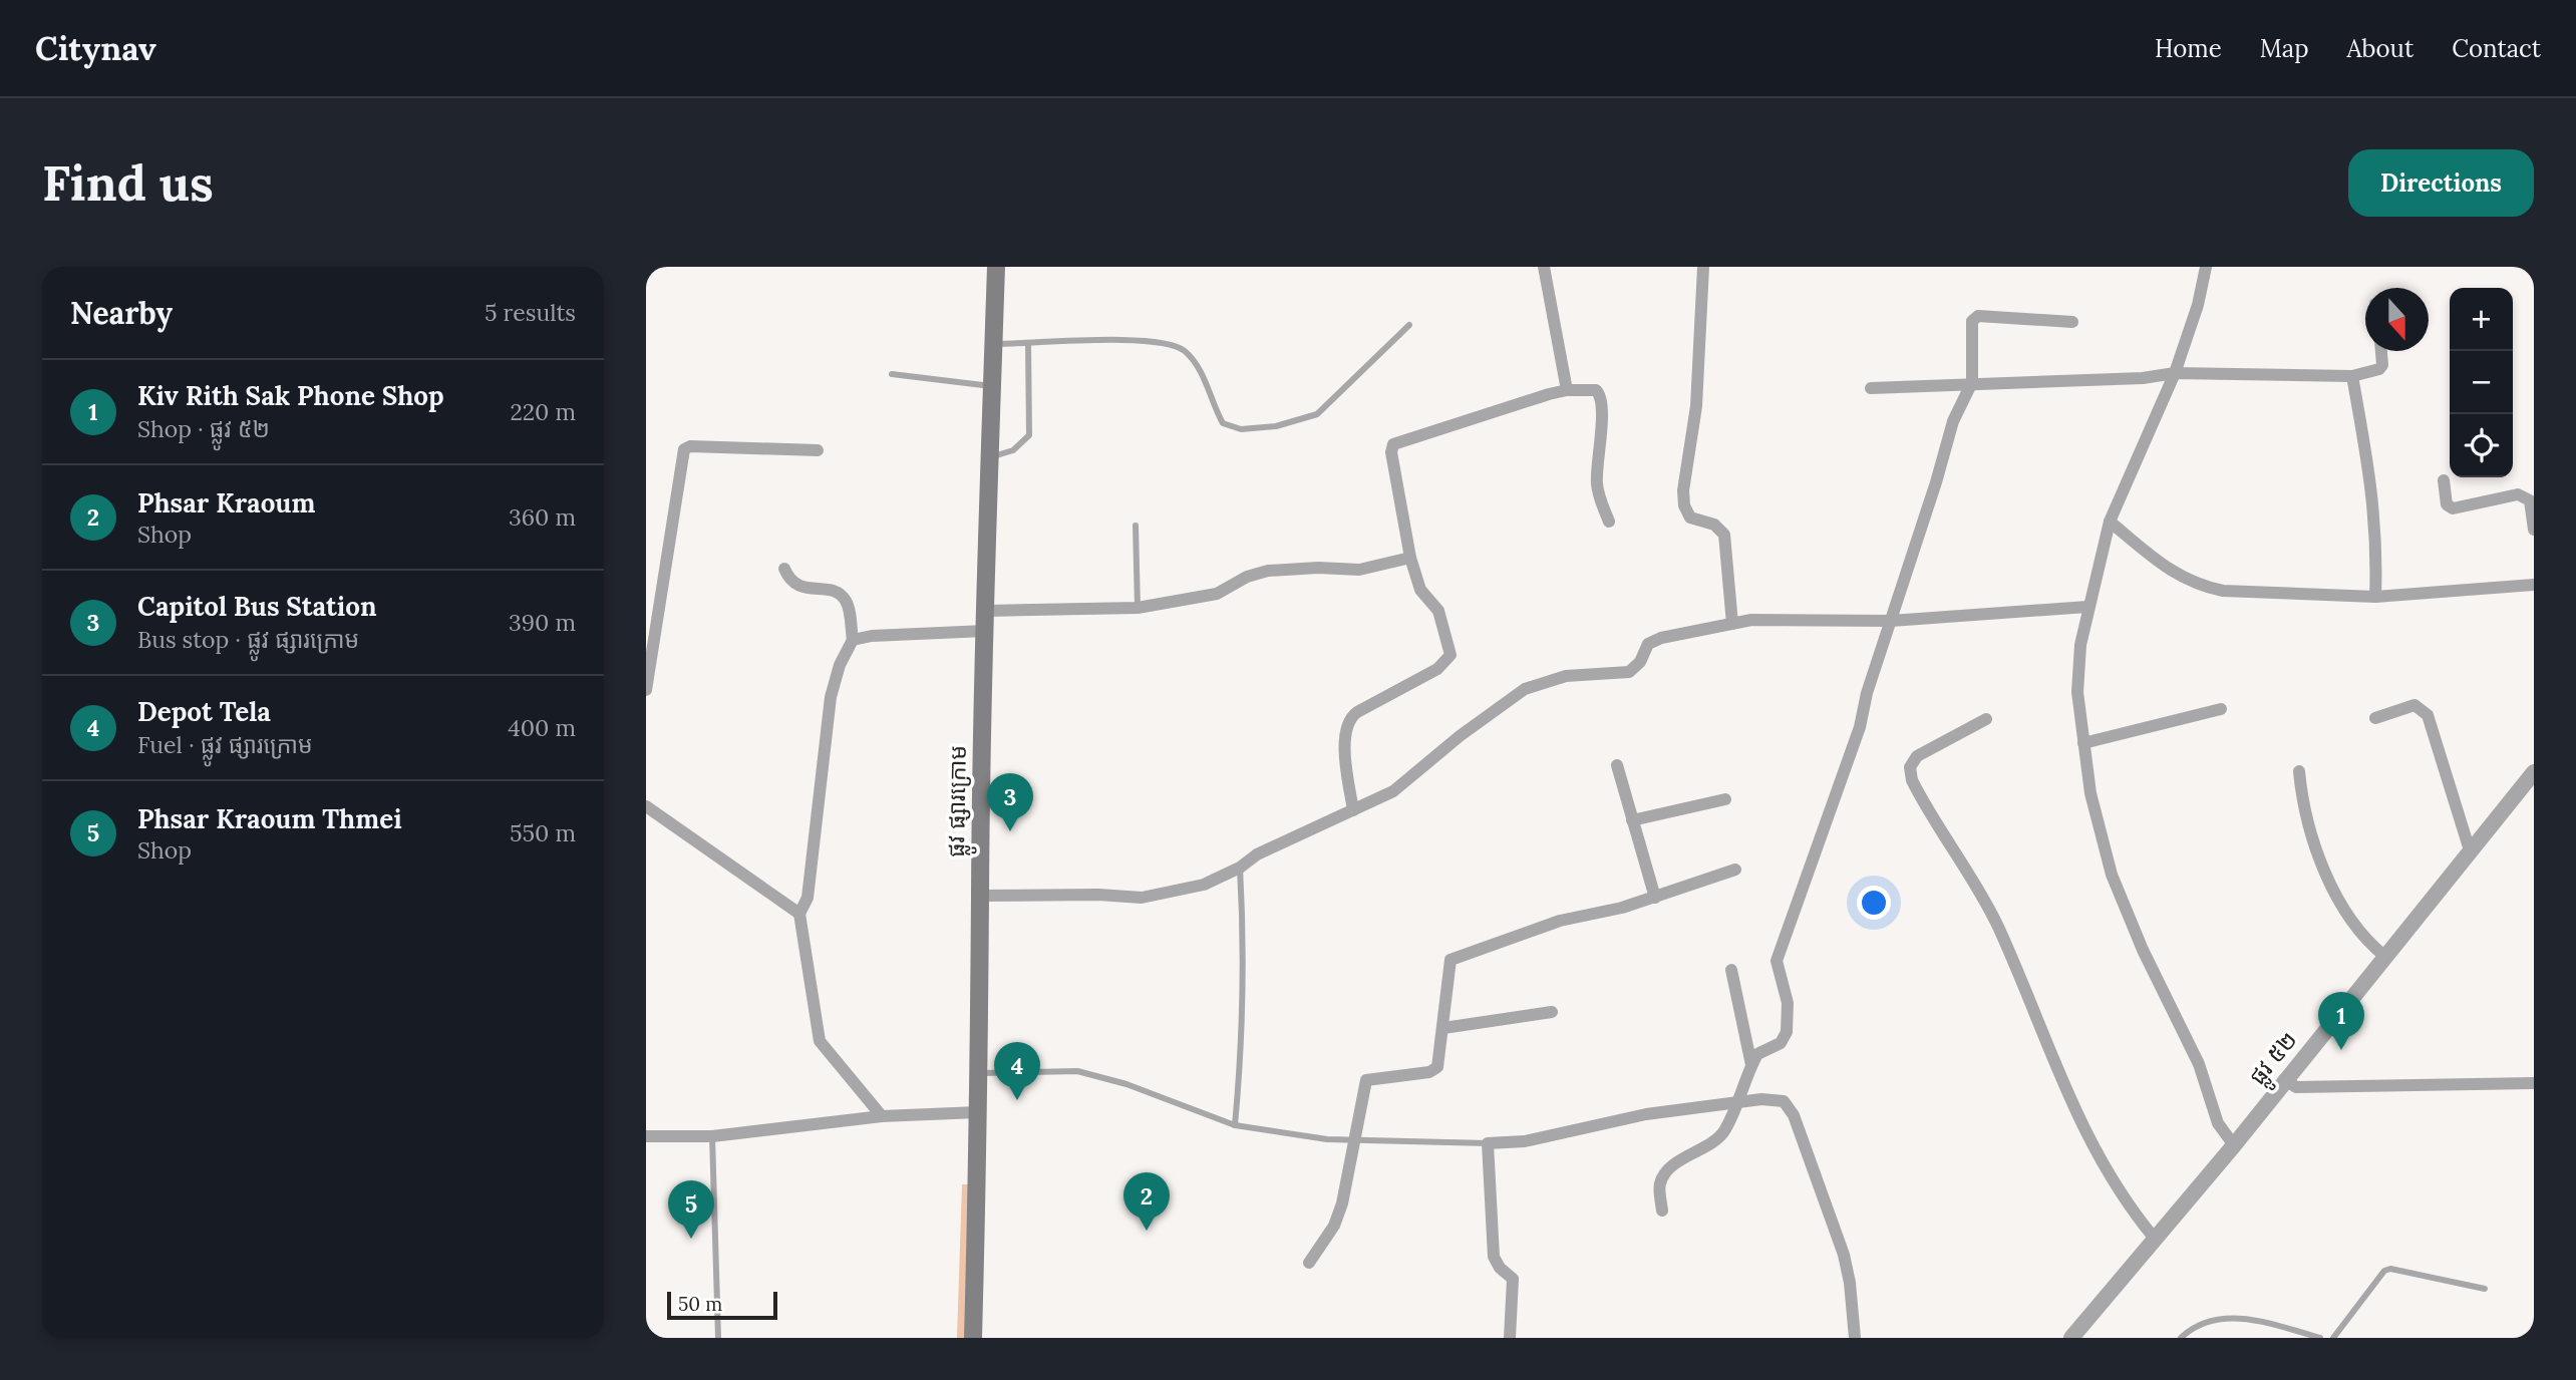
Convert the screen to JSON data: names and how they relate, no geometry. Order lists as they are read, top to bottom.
{
  "streets": {
    "main road": ["ផ្លូវ ផ្សារក្រោម"],
    "street": ["ផ្លូវ ៥២"]
  },
  "scale_bar": "50 m",
  "north": "bottom",
  "page": {
    "header": "Citynav",
    "nav": [
      "Home",
      "Map",
      "About",
      "Contact"
    ],
    "buttons": "Directions",
    "title": "Find us",
    "heading": ["Nearby", "5 results"],
    "map_buttons": ["+", "−"],
    "list": [
      {
        "mark": "1",
        "name": "Kiv Rith Sak Phone Shop",
        "note": "Shop · ផ្លូវ ៥២",
        "value": "220 m"
      },
      {
        "mark": "2",
        "name": "Phsar Kraoum",
        "note": "Shop",
        "value": "360 m"
      },
      {
        "mark": "3",
        "name": "Capitol Bus Station",
        "note": "Bus stop · ផ្លូវ ផ្សារក្រោម",
        "value": "390 m"
      },
      {
        "mark": "4",
        "name": "Depot Tela",
        "note": "Fuel · ផ្លូវ ផ្សារក្រោម",
        "value": "400 m"
      },
      {
        "mark": "5",
        "name": "Phsar Kraoum Thmei",
        "note": "Shop",
        "value": "550 m"
      }
    ],
    "pins": [
      "3",
      "1",
      "4",
      "2",
      "5"
    ],
    "scale": "50 m"
  }
}
